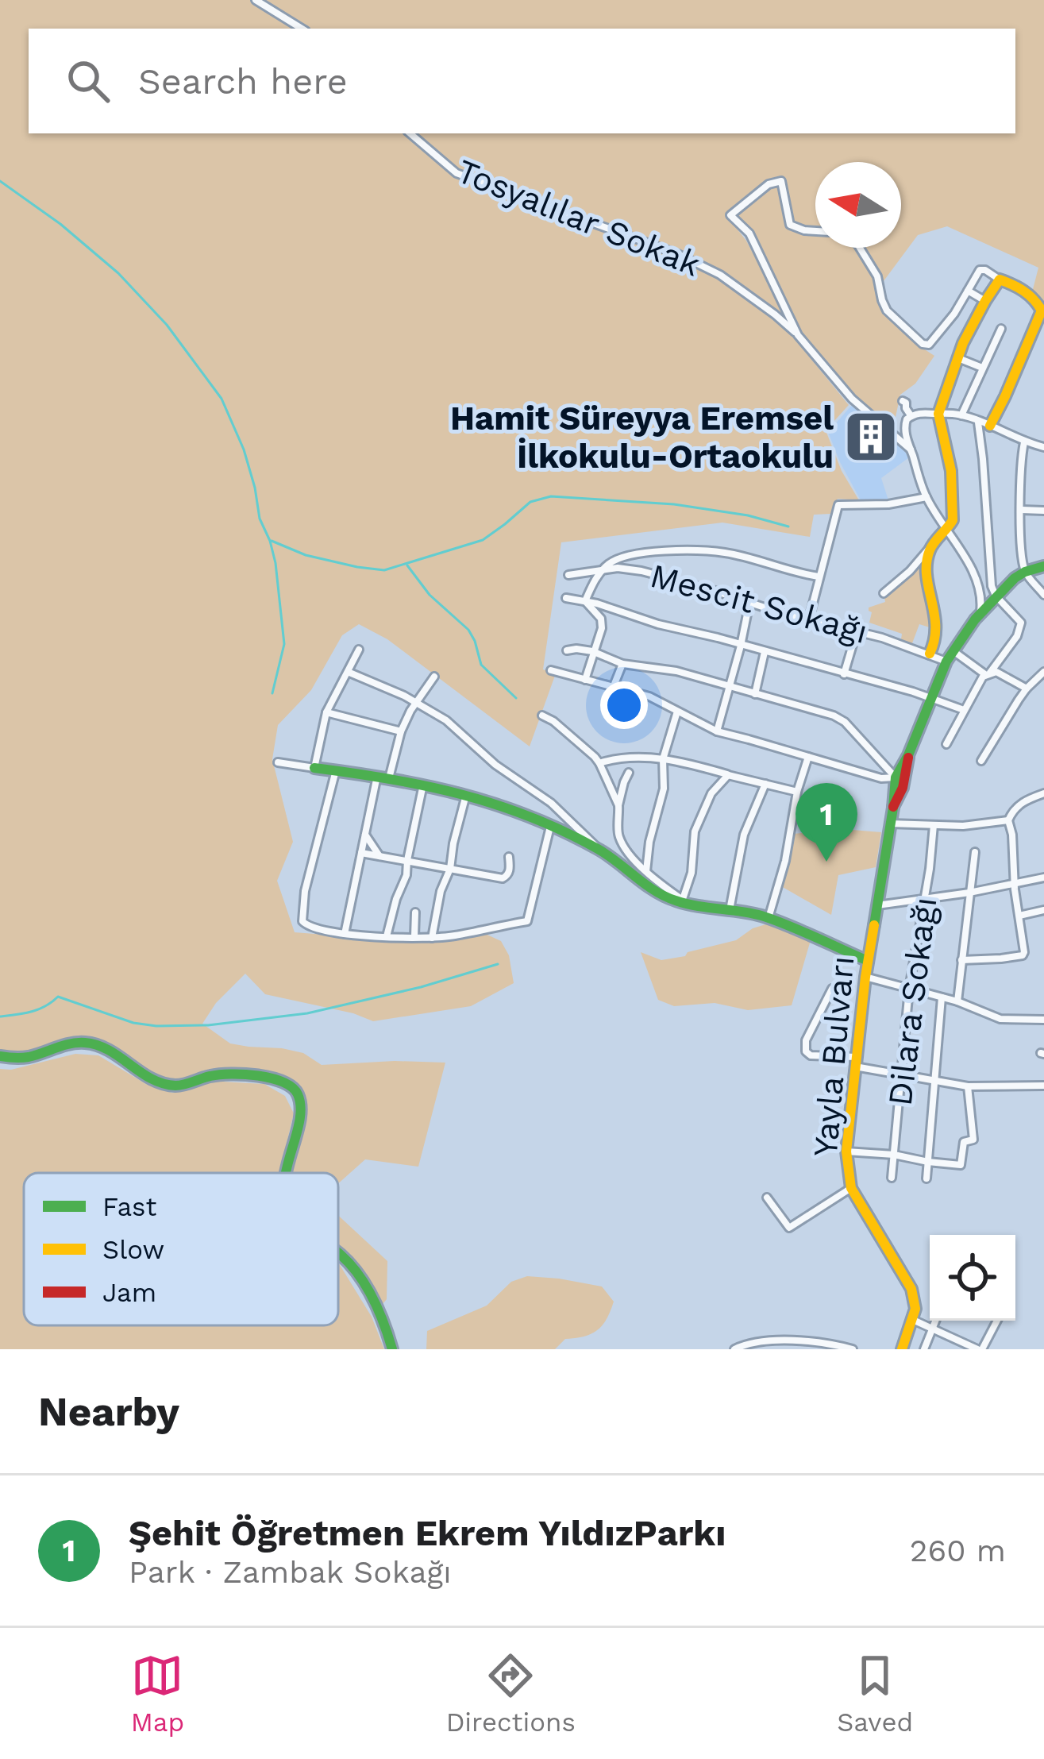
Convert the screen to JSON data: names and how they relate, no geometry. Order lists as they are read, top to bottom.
{
  "streets": {
    "main road": ["Yayla Bulvarı"],
    "street": ["Tosyalılar Sokak", "Mescit Sokağı", "Dilara Sokağı"]
  },
  "crossings": [
    ["Mescit Sokağı", "Yayla Bulvarı"]
  ],
  "places": {
    "building": ["Hamit Süreyya Eremsel İlkokulu-Ortaokulu"]
  },
  "legend": ["Fast", "Slow", "Jam"],
  "north": "left",
  "page": {
    "search": "Search here",
    "pins": "1",
    "heading": "Nearby",
    "list": [
      {
        "mark": "1",
        "name": "Şehit Öğretmen Ekrem YıldızParkı",
        "note": "Park · Zambak Sokağı",
        "value": "260 m"
      }
    ],
    "nav": ["Map", "Directions", "Saved"]
  }
}
